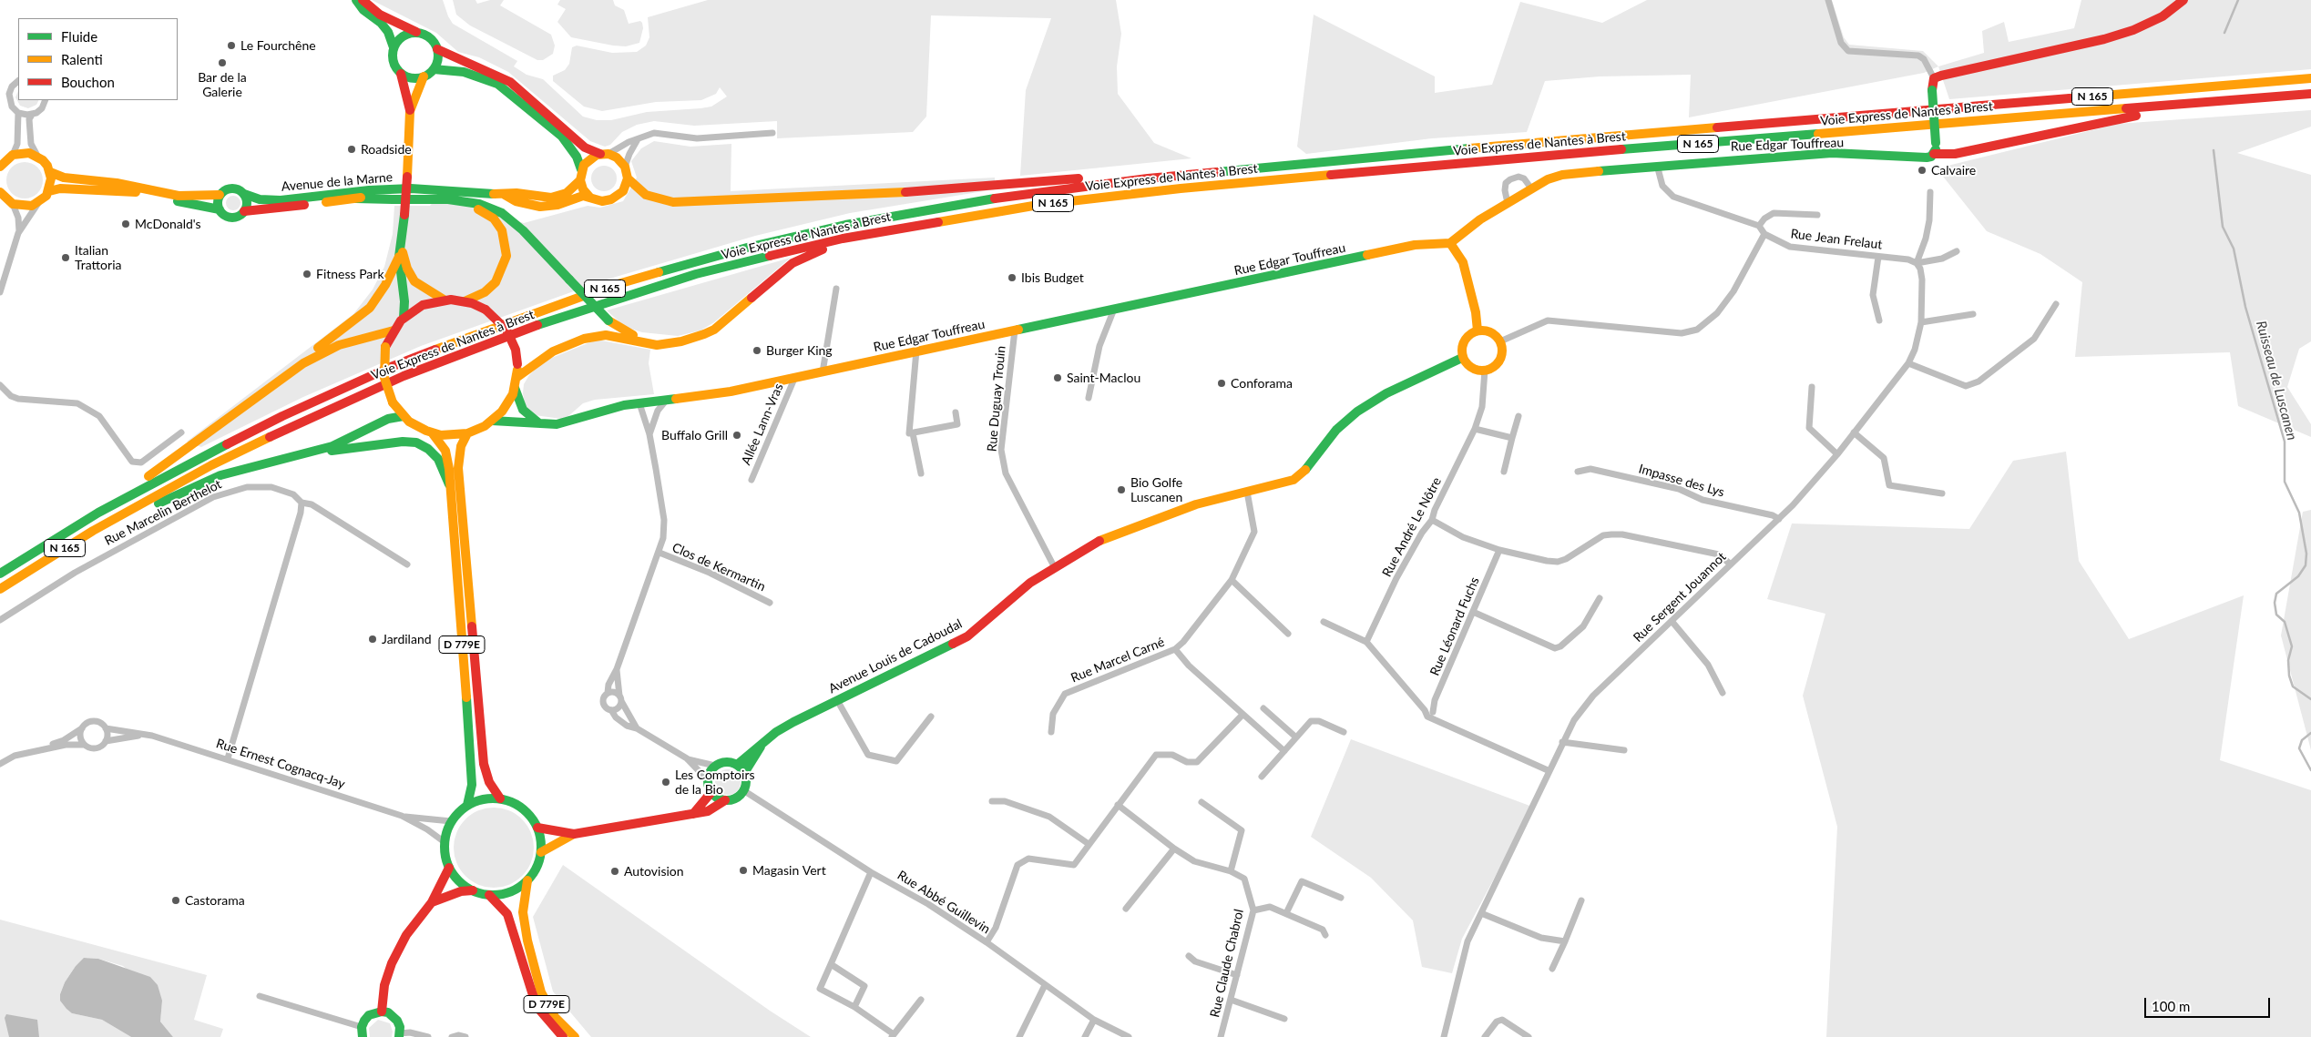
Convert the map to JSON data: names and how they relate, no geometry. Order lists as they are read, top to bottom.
{
  "streets": {
    "main road": [
      "N 165",
      "Voie Express de Nantes à Brest",
      "Rue Edgar Touffreau",
      "Avenue de la Marne",
      "D 779E",
      "Avenue Louis de Cadoudal"
    ],
    "street": [
      "Rue Jean Frelaut",
      "Rue Duguay Trouin",
      "Allée Lann-Vras",
      "Impasse des Lys",
      "Rue Marcelin Berthelot",
      "Rue André Le Nôtre",
      "Clos de Kermartin",
      "Rue Sergent Jouannot",
      "Rue Léonard Fuchs",
      "Rue Marcel Carné",
      "Rue Ernest Cognacq-Jay",
      "Rue Abbé Guillevin",
      "Rue Claude Chabrol"
    ]
  },
  "crossings": [
    ["Voie Express de Nantes à Brest", "Rue Edgar Touffreau"],
    ["Rue Edgar Touffreau", "Rue Duguay Trouin"],
    ["Rue Edgar Touffreau", "Allée Lann-Vras"],
    ["Rue Edgar Touffreau", "D 779E"],
    ["Rue Jean Frelaut", "Rue Sergent Jouannot"],
    ["Rue Duguay Trouin", "Avenue Louis de Cadoudal"],
    ["Impasse des Lys", "Rue Sergent Jouannot"],
    ["Rue André Le Nôtre", "Avenue Louis de Cadoudal"],
    ["D 779E", "Rue Ernest Cognacq-Jay"],
    ["Avenue Louis de Cadoudal", "Rue Marcel Carné"],
    ["Avenue Louis de Cadoudal", "Rue Abbé Guillevin"]
  ],
  "water": ["Ruisseau de Luscanen"],
  "places": [
    "Le Fourchêne",
    "Bar de la Galerie",
    "Roadside",
    "Calvaire",
    "McDonald's",
    "Italian Trattoria",
    "Fitness Park",
    "Ibis Budget",
    "Burger King",
    "Saint-Maclou",
    "Conforama",
    "Buffalo Grill",
    "Bio Golfe Luscanen",
    "Jardiland",
    "Les Comptoirs de la Bio",
    "Magasin Vert",
    "Autovision",
    "Castorama"
  ],
  "legend": ["Fluide", "Ralenti", "Bouchon"],
  "scale_bar": "100 m"
}
